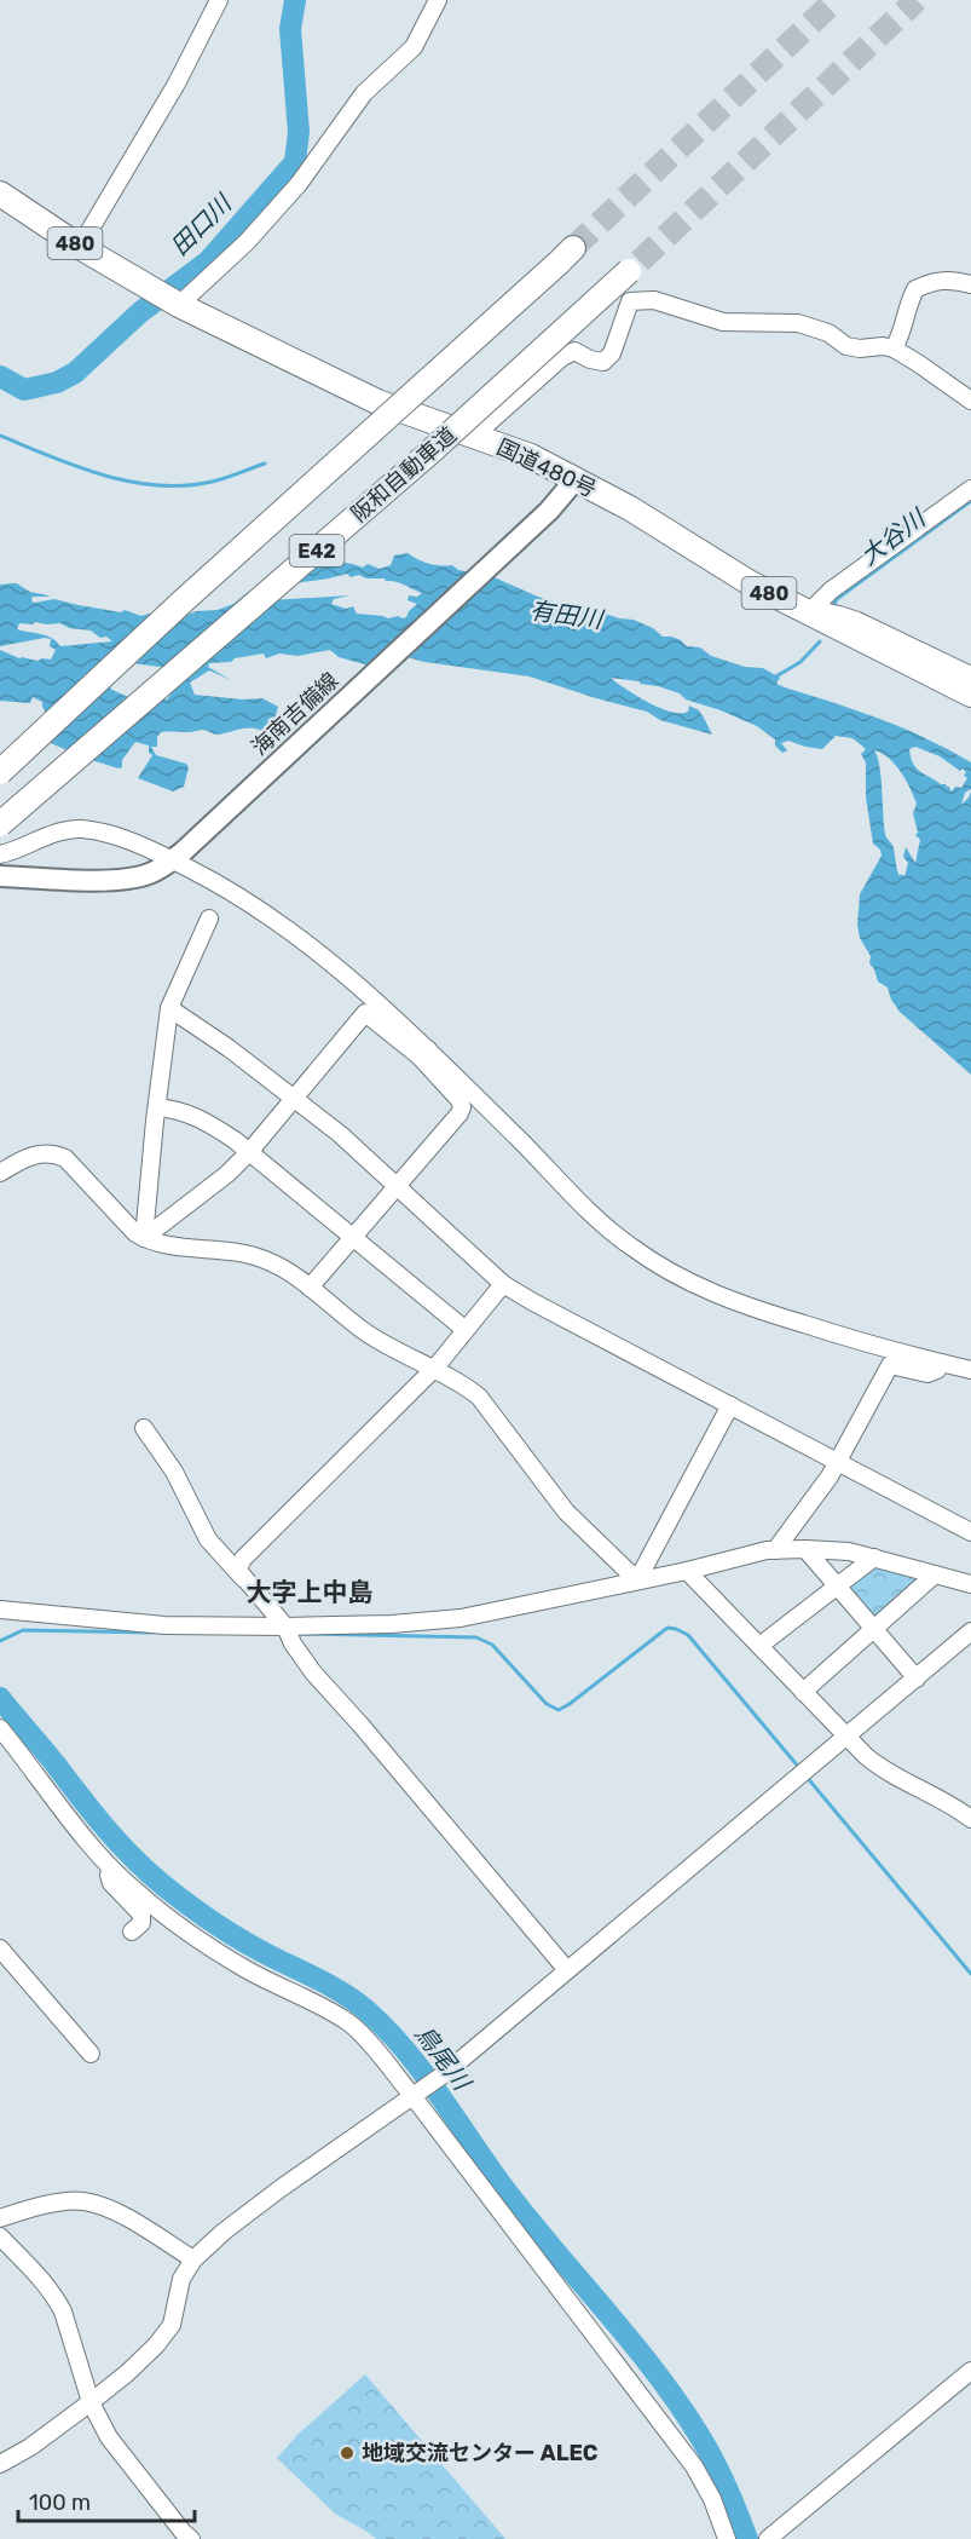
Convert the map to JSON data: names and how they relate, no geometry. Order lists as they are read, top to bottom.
{
  "streets": {
    "highway": [
      "480",
      "国道480号",
      "阪和自動車道",
      "E42"
    ],
    "main road": ["海南吉備線"]
  },
  "crossings": [
    ["国道480号", "海南吉備線"]
  ],
  "districts": ["大字上中島"],
  "water": [
    "田口川",
    "大谷川",
    "有田川",
    "鳥尾川"
  ],
  "places": ["地域交流センター ALEC"],
  "scale_bar": "100 m"
}
